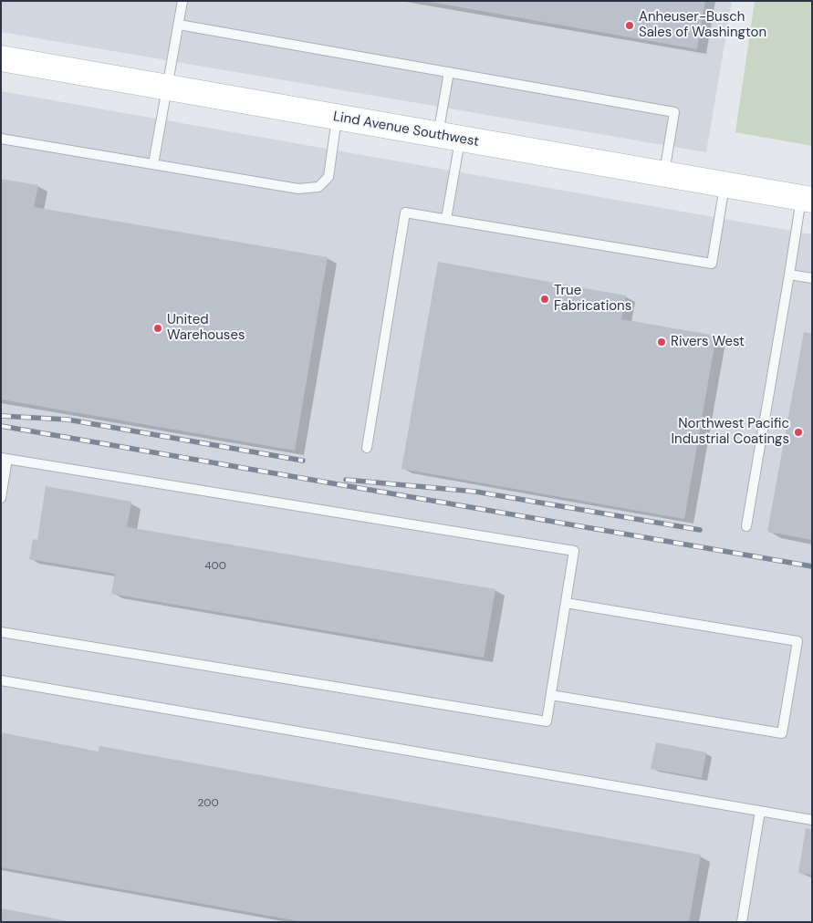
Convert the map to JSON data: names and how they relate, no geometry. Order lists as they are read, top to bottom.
{
  "streets": {
    "main road": ["Lind Avenue Southwest"]
  },
  "places": [
    "Anheuser-Busch Sales of Washington",
    "True Fabrications",
    "United Warehouses",
    "Rivers West",
    "Northwest Pacific Industrial Coatings"
  ],
  "house_numbers": ["400", "200"]
}
